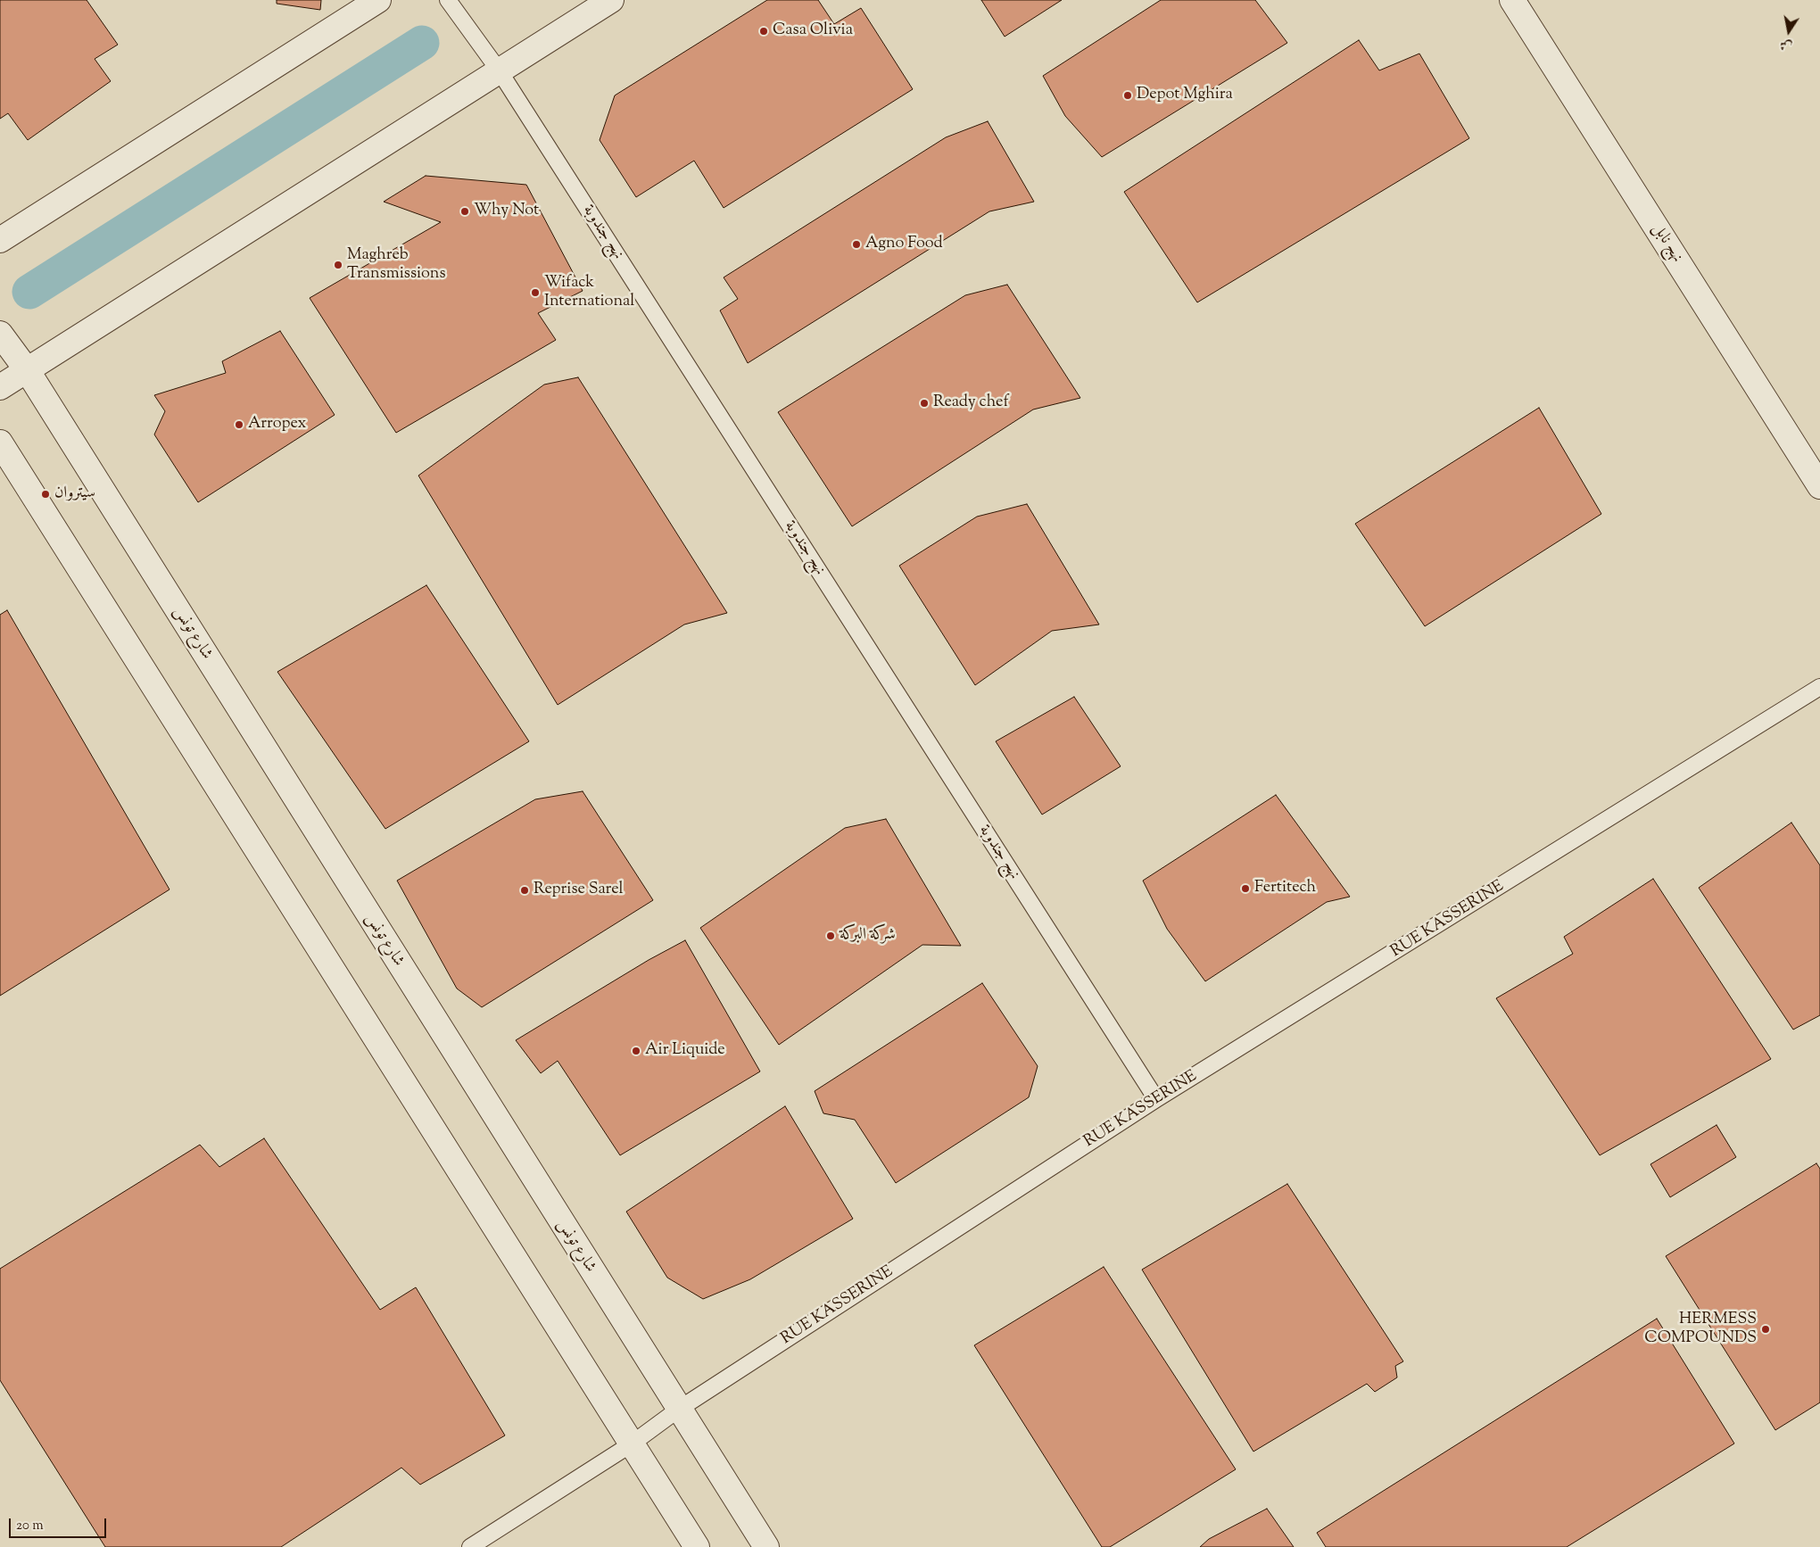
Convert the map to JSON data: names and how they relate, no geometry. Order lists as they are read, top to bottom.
{
  "streets": {
    "street": ["نهج نابل", "شارع تونس"],
    "lane": ["نهج جندوبة", "RUE KASSERINE"]
  },
  "crossings": [
    ["نهج جندوبة", "RUE KASSERINE"],
    ["شارع تونس", "RUE KASSERINE"]
  ],
  "places": [
    "Casa Olivia",
    "Depot Mghira",
    "Why Not",
    "Agno Food",
    "Maghreb Transmissions",
    "Wifack International",
    "Ready chef",
    "Arropex",
    "سيتروان",
    "Fertitech",
    "Reprise Sarel",
    "شركة البركة",
    "Air Liquide",
    "HERMESS COMPOUNDS"
  ],
  "scale_bar": "20 m",
  "north": "bottom"
}
